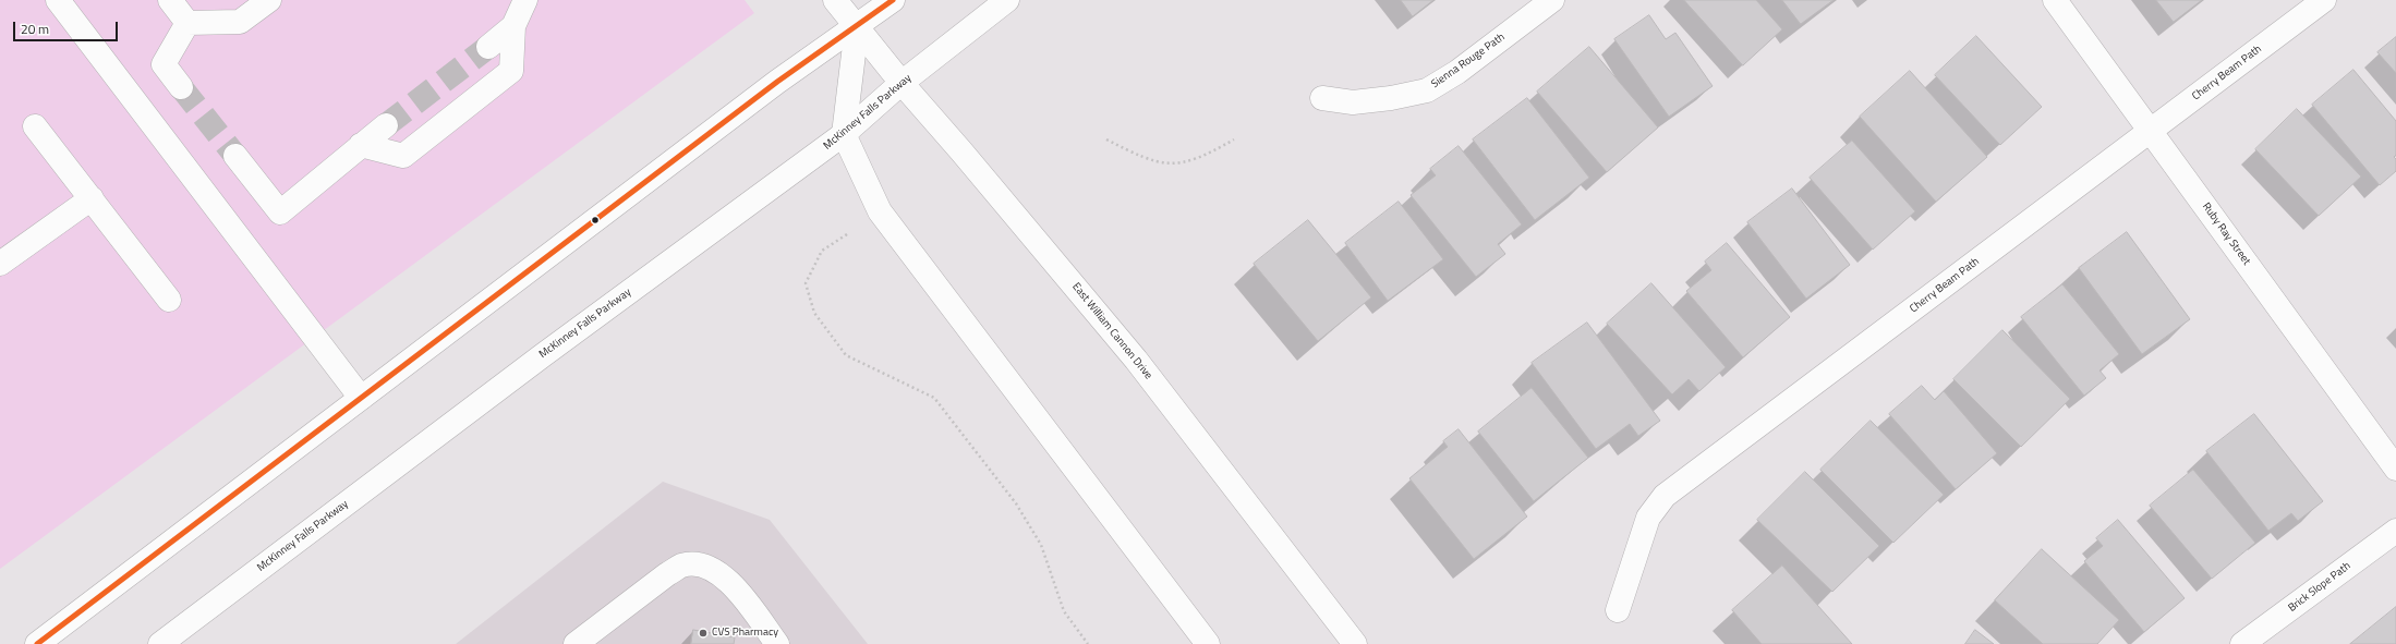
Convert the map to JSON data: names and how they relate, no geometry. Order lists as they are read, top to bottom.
{
  "streets": {
    "street": [
      "Sienna Rouge Path",
      "Cherry Beam Path",
      "McKinney Falls Parkway",
      "Ruby Ray Street",
      "East William Cannon Drive",
      "Brick Slope Path"
    ]
  },
  "crossings": [
    ["Cherry Beam Path", "Ruby Ray Street"],
    ["McKinney Falls Parkway", "East William Cannon Drive"]
  ],
  "places": ["CVS Pharmacy"],
  "scale_bar": "20 m"
}
